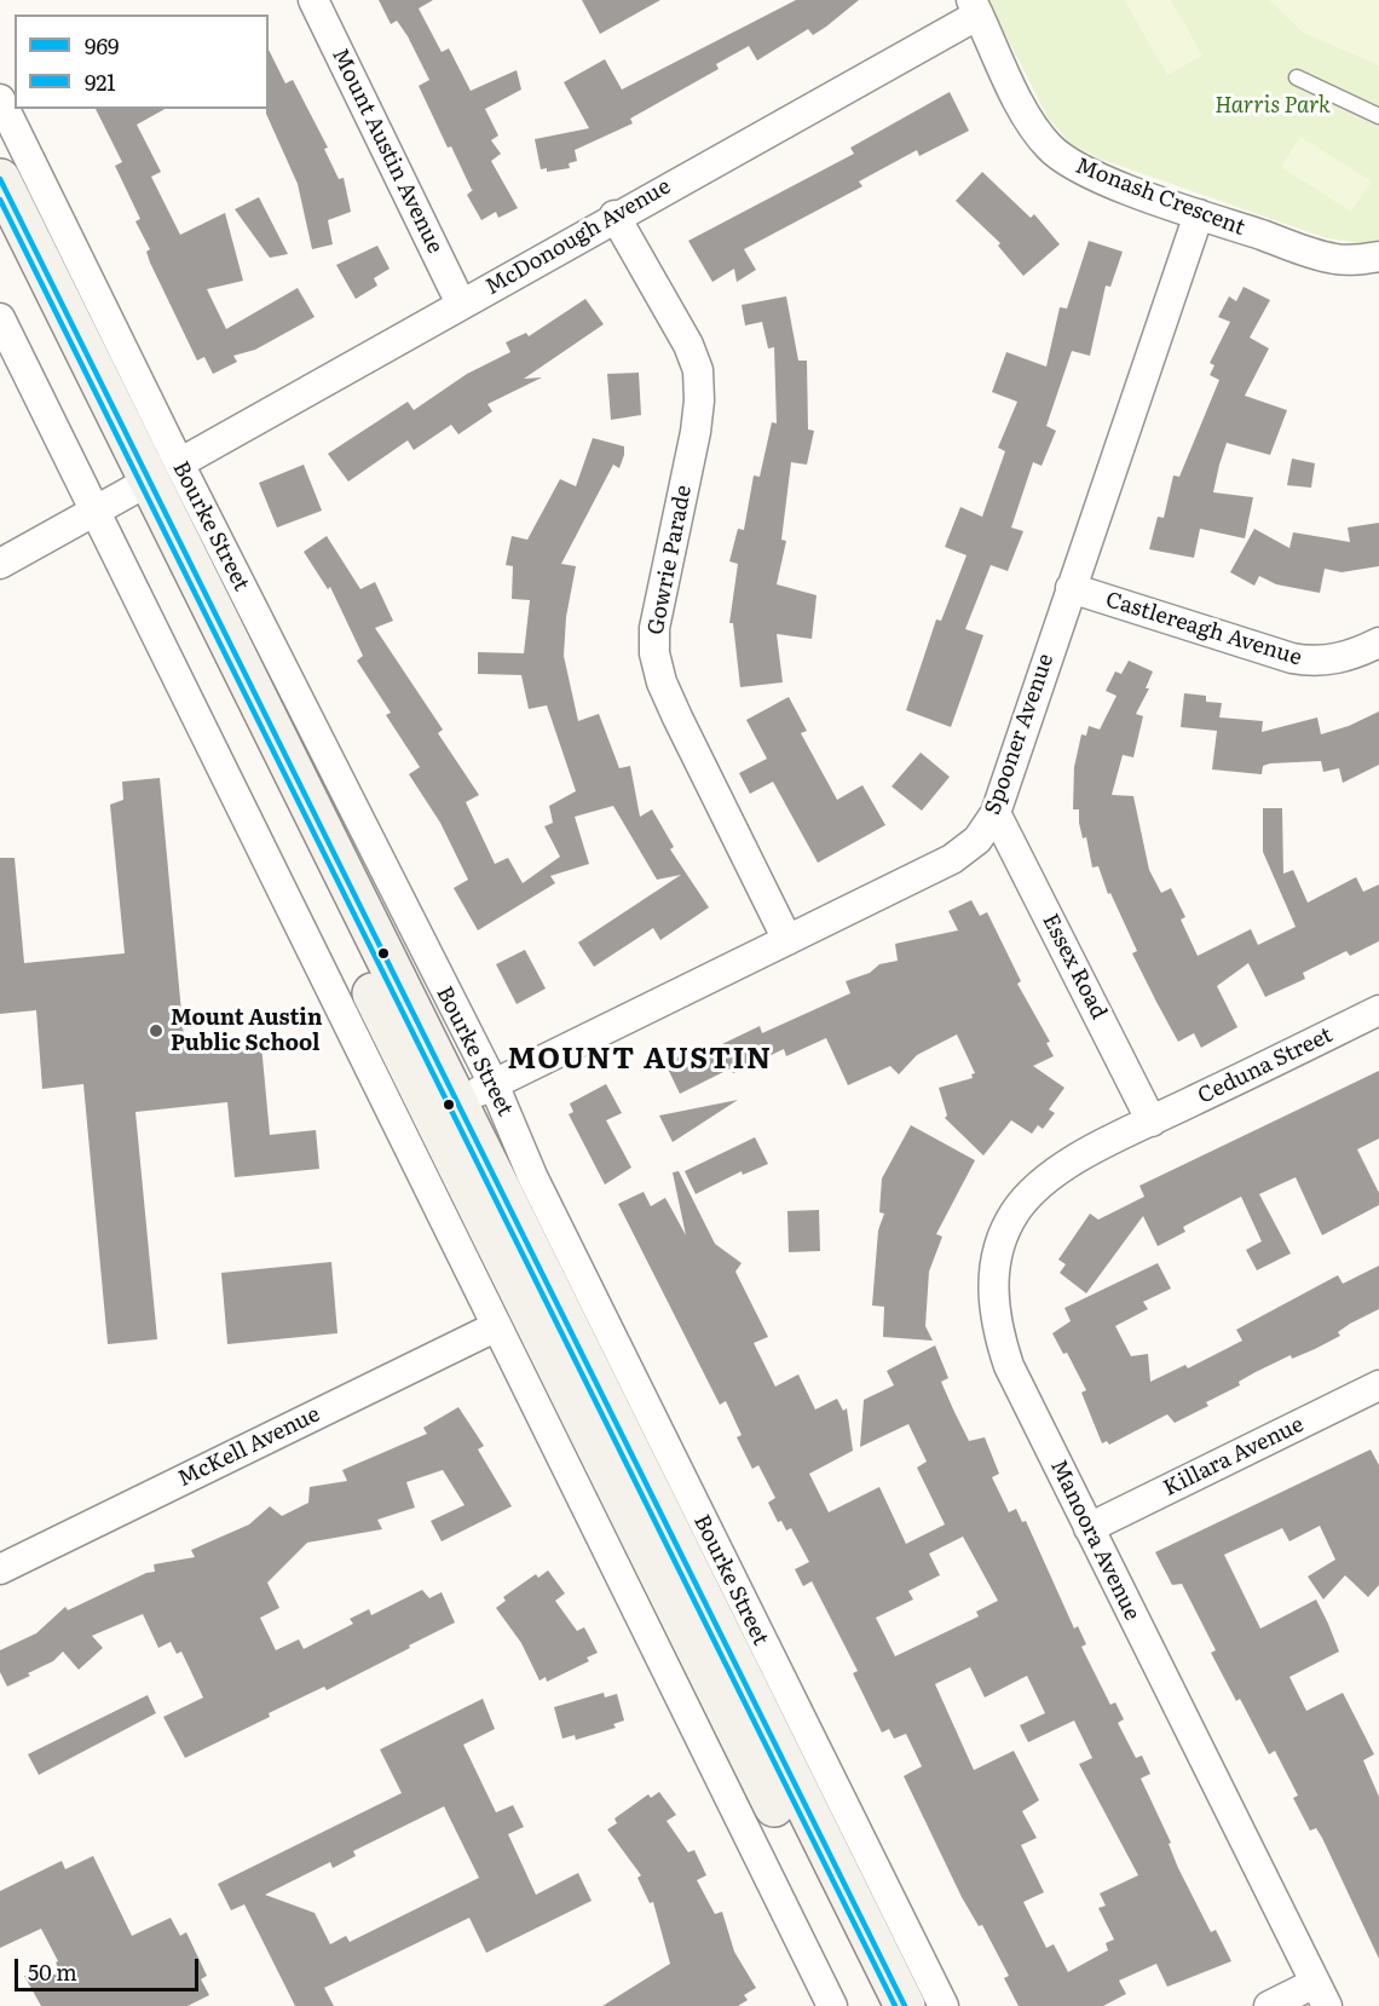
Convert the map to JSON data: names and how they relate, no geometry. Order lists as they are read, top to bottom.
{
  "streets": {
    "main road": ["Bourke Street"],
    "street": [
      "Mount Austin Avenue",
      "Monash Crescent",
      "McDonough Avenue",
      "Gowrie Parade",
      "Castlereagh Avenue",
      "Spooner Avenue",
      "Essex Road",
      "Ceduna Street",
      "McKell Avenue",
      "Killara Avenue",
      "Manoora Avenue"
    ]
  },
  "crossings": [
    ["Mount Austin Avenue", "McDonough Avenue"],
    ["Monash Crescent", "McDonough Avenue"],
    ["Monash Crescent", "Spooner Avenue"],
    ["McDonough Avenue", "Bourke Street"],
    ["McDonough Avenue", "Gowrie Parade"],
    ["Bourke Street", "Spooner Avenue"],
    ["Bourke Street", "McKell Avenue"],
    ["Gowrie Parade", "Spooner Avenue"],
    ["Castlereagh Avenue", "Spooner Avenue"],
    ["Spooner Avenue", "Essex Road"],
    ["Essex Road", "Ceduna Street"],
    ["Essex Road", "Manoora Avenue"],
    ["Ceduna Street", "Manoora Avenue"],
    ["Killara Avenue", "Manoora Avenue"]
  ],
  "districts": ["MOUNT AUSTIN"],
  "parks": ["Harris Park"],
  "places": ["Mount Austin Public School"],
  "lines": ["transit line 969", "transit line 921"],
  "legend": ["969", "921"],
  "scale_bar": "50 m"
}
